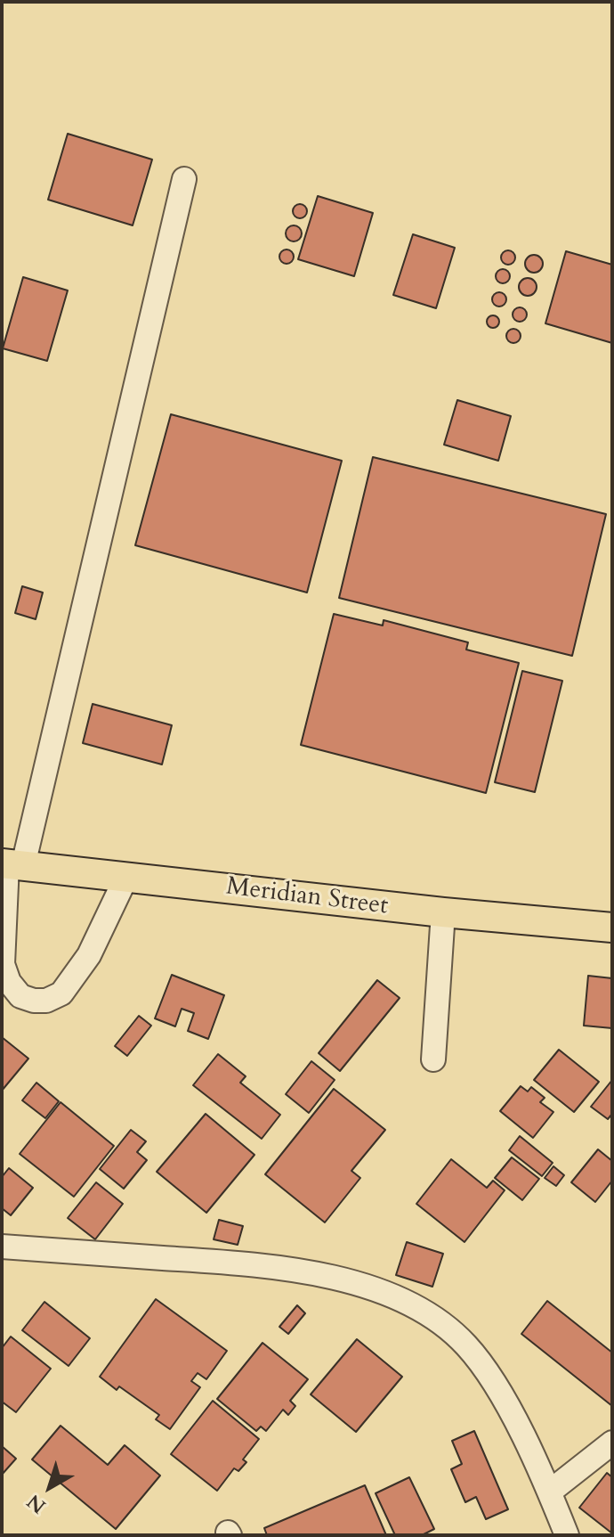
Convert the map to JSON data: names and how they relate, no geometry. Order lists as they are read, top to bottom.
{
  "streets": {
    "main road": ["Meridian Street"]
  },
  "north": "bottom left"
}
